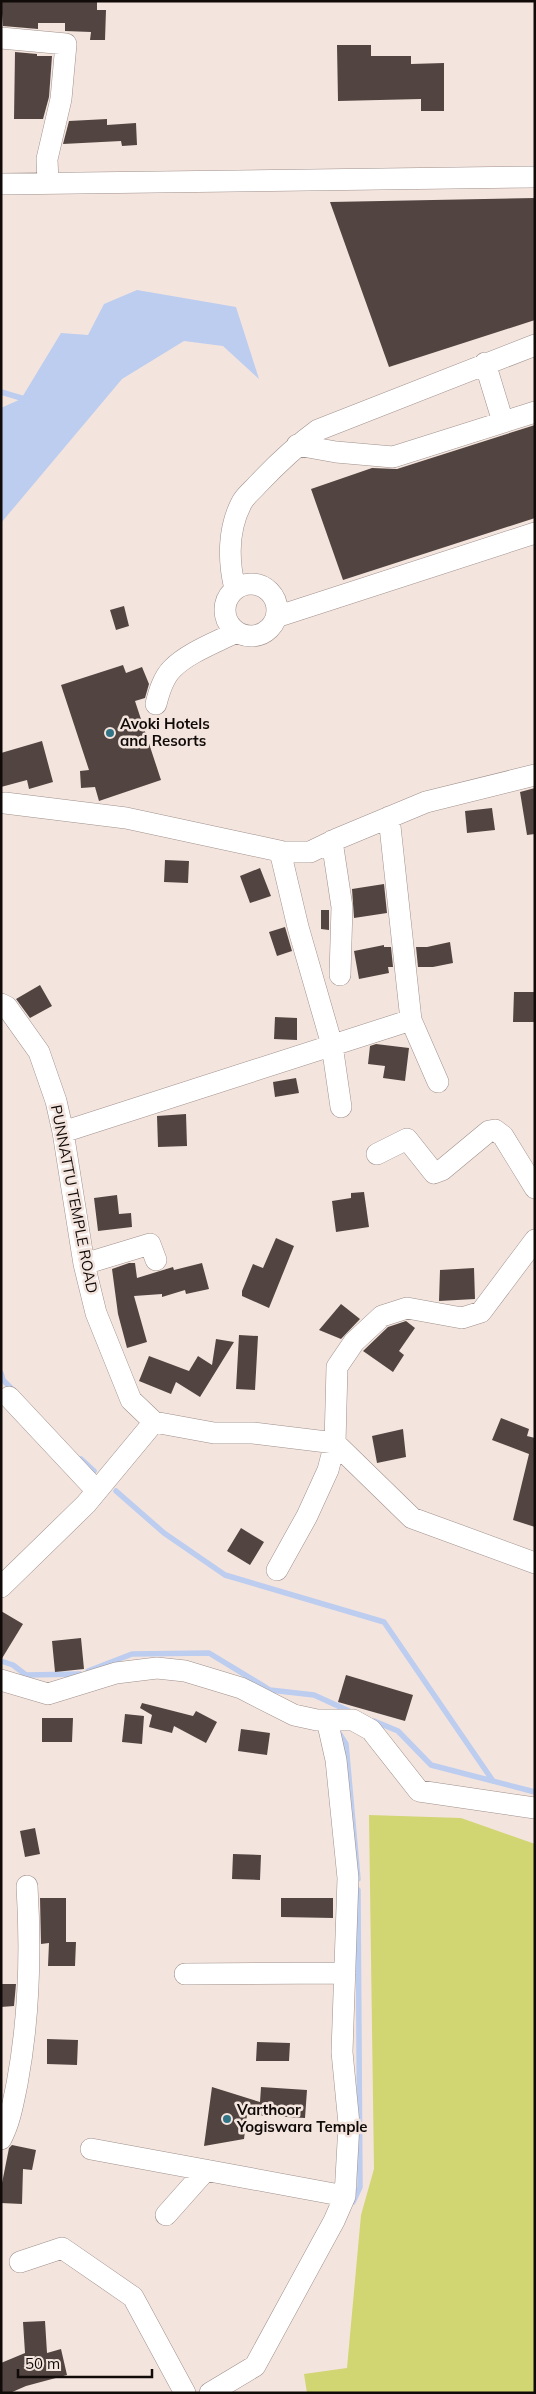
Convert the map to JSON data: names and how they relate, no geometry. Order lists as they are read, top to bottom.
{
  "streets": {
    "street": ["PUNNATTU TEMPLE ROAD"]
  },
  "places": ["Avoki Hotels and Resorts", "Varthoor Yogiswara Temple"],
  "scale_bar": "50 m"
}
